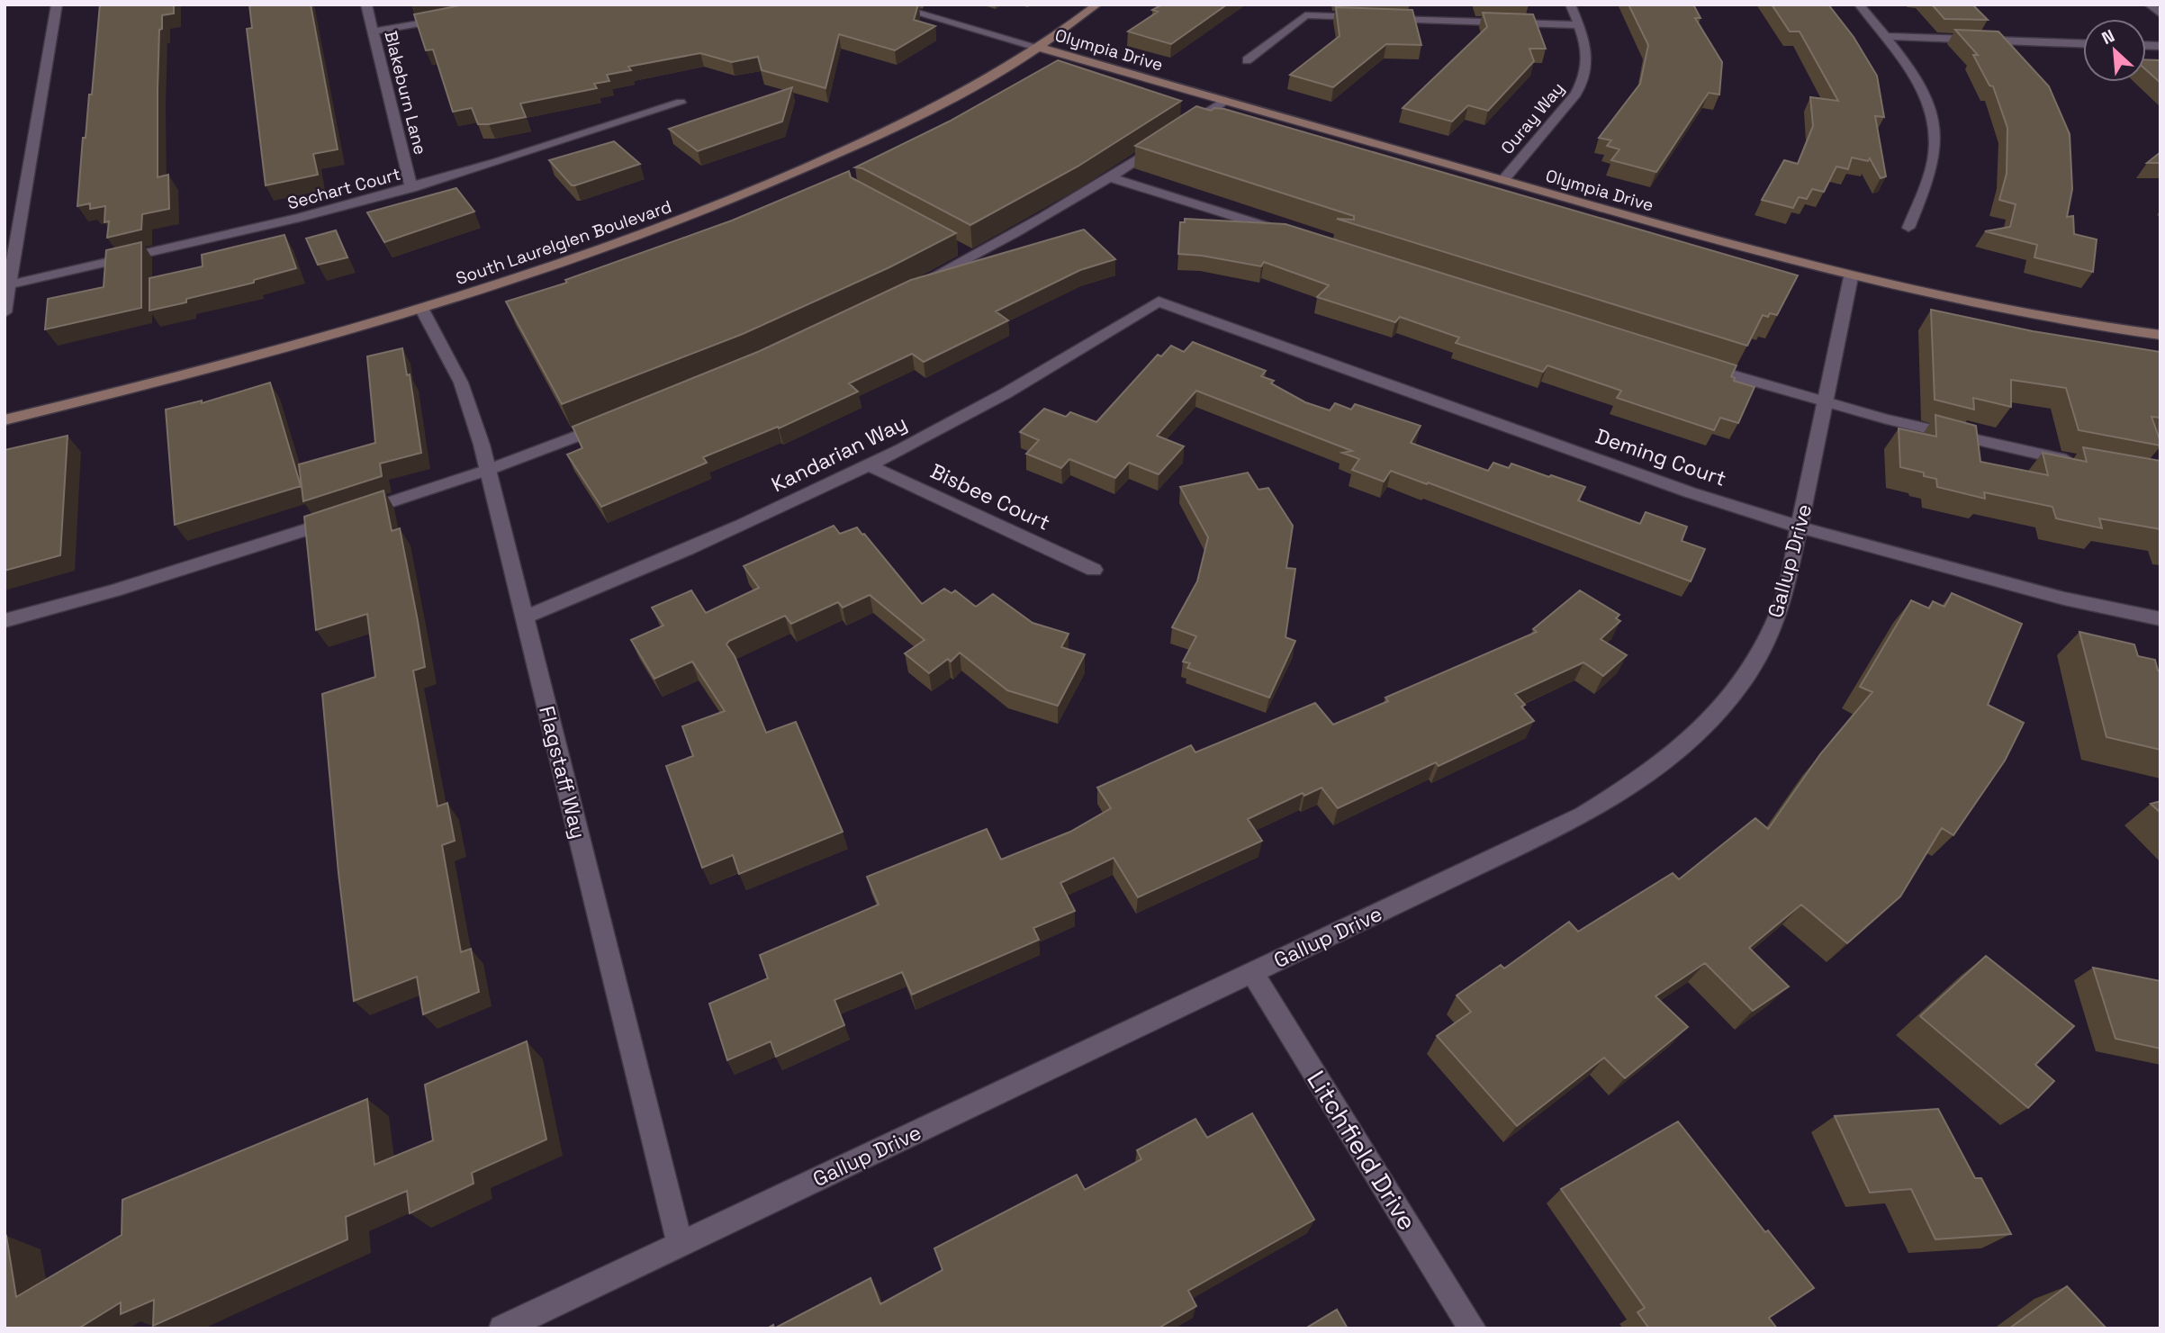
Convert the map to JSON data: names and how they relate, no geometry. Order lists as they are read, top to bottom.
{
  "streets": {
    "street": [
      "Olympia Drive",
      "Blakeburn Lane",
      "Ouray Way",
      "Sechart Court",
      "South Laurelglen Boulevard",
      "Kandarian Way",
      "Deming Court",
      "Bisbee Court",
      "Gallup Drive",
      "Flagstaff Way",
      "Litchfield Drive"
    ]
  },
  "crossings": [
    ["Olympia Drive", "Ouray Way"],
    ["Olympia Drive", "South Laurelglen Boulevard"],
    ["Olympia Drive", "Gallup Drive"],
    ["Blakeburn Lane", "Sechart Court"],
    ["South Laurelglen Boulevard", "Flagstaff Way"],
    ["Kandarian Way", "Deming Court"],
    ["Kandarian Way", "Bisbee Court"],
    ["Kandarian Way", "Flagstaff Way"],
    ["Deming Court", "Gallup Drive"],
    ["Gallup Drive", "Flagstaff Way"],
    ["Gallup Drive", "Litchfield Drive"]
  ],
  "north": "top left"
}
